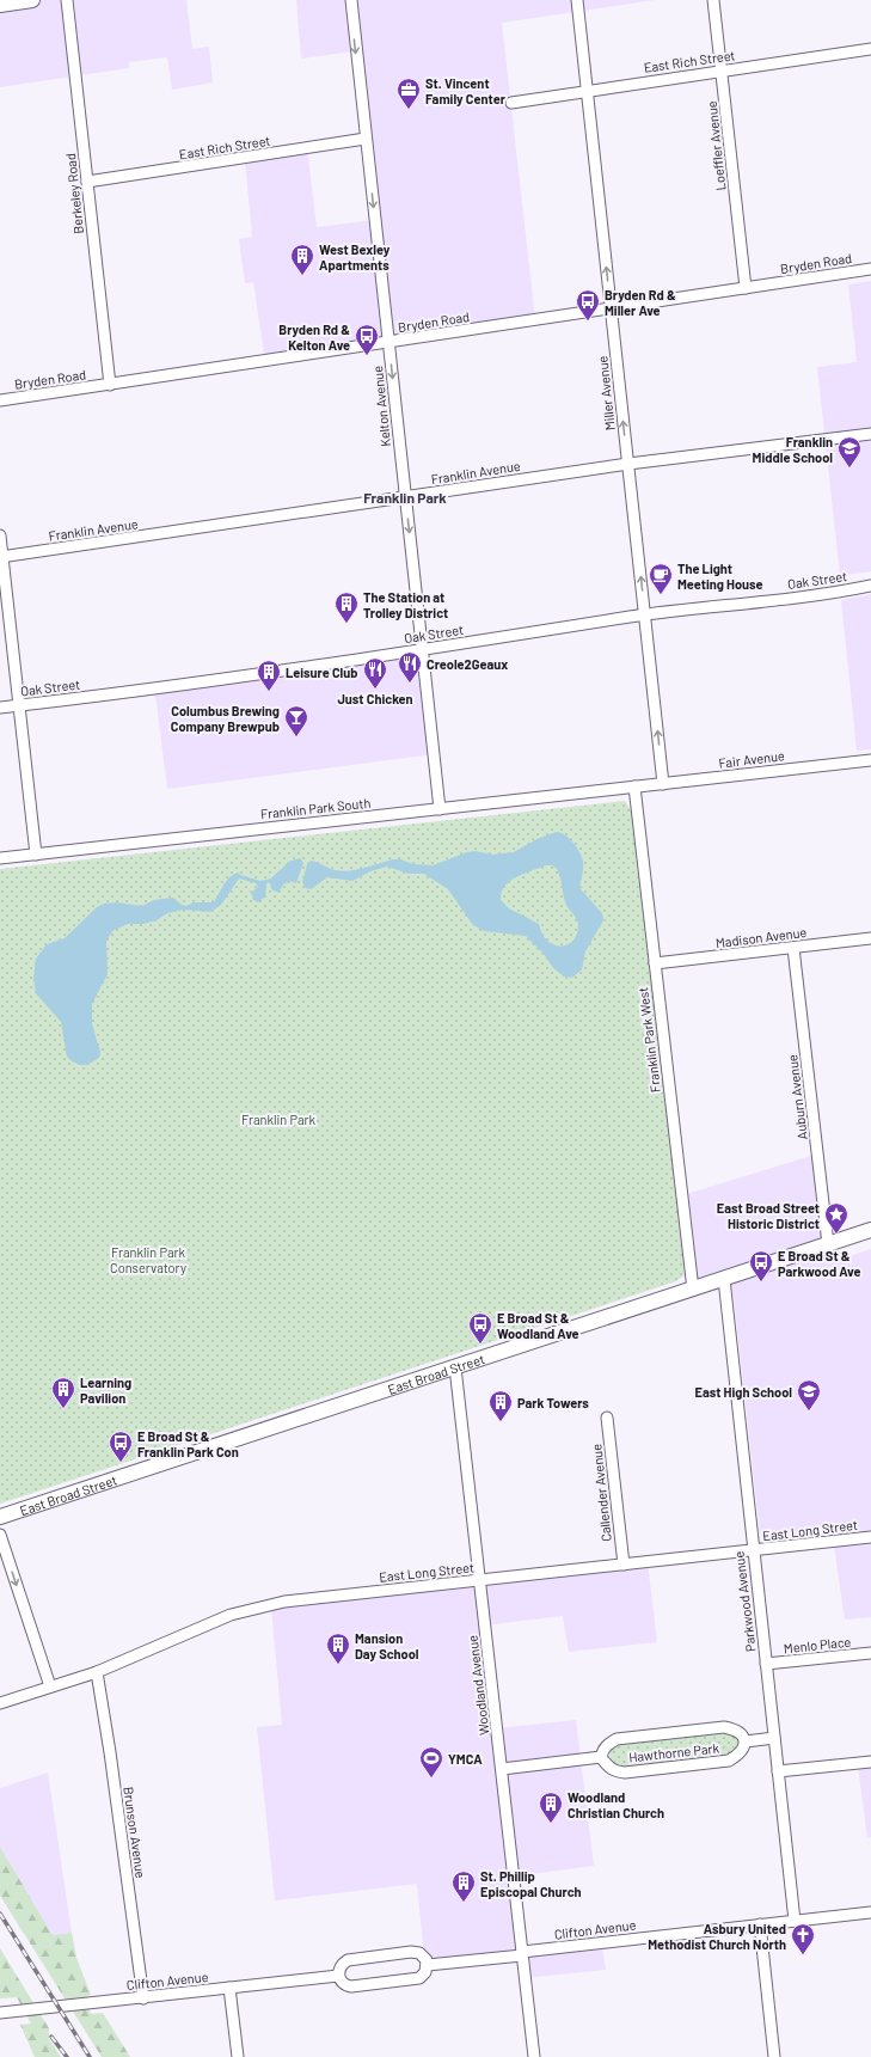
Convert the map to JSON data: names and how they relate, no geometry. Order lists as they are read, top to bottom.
{
  "streets": {
    "main road": ["East Broad Street"],
    "street": [
      "East Rich Street",
      "Loeffler Avenue",
      "Berkeley Road",
      "Bryden Road",
      "Miller Avenue",
      "Kelton Avenue",
      "Franklin Avenue",
      "Oak Street",
      "Fair Avenue",
      "Franklin Park South",
      "Madison Avenue",
      "Franklin Park West",
      "Auburn Avenue",
      "Callender Avenue",
      "East Long Street",
      "Parkwood Avenue",
      "Menlo Place",
      "Woodland Avenue",
      "Hawthorne Park",
      "Brunson Avenue",
      "Clifton Avenue"
    ]
  },
  "crossings": [
    ["East Rich Street", "Loeffler Avenue"],
    ["East Rich Street", "Berkeley Road"],
    ["East Rich Street", "Miller Avenue"],
    ["East Rich Street", "Kelton Avenue"],
    ["Loeffler Avenue", "Bryden Road"],
    ["Berkeley Road", "Bryden Road"],
    ["Bryden Road", "Miller Avenue"],
    ["Bryden Road", "Kelton Avenue"],
    ["Miller Avenue", "Franklin Avenue"],
    ["Miller Avenue", "Oak Street"],
    ["Miller Avenue", "Fair Avenue"],
    ["Kelton Avenue", "Franklin Avenue"],
    ["Kelton Avenue", "Oak Street"],
    ["Kelton Avenue", "Franklin Park South"],
    ["Fair Avenue", "Franklin Park South"],
    ["Fair Avenue", "Franklin Park West"],
    ["Franklin Park South", "Franklin Park West"],
    ["Madison Avenue", "Franklin Park West"],
    ["Madison Avenue", "Auburn Avenue"],
    ["Franklin Park West", "East Broad Street"],
    ["Auburn Avenue", "East Broad Street"],
    ["East Broad Street", "Parkwood Avenue"],
    ["East Broad Street", "Woodland Avenue"],
    ["Callender Avenue", "East Long Street"],
    ["East Long Street", "Parkwood Avenue"],
    ["East Long Street", "Woodland Avenue"],
    ["East Long Street", "Brunson Avenue"],
    ["Parkwood Avenue", "Menlo Place"],
    ["Parkwood Avenue", "Clifton Avenue"],
    ["Woodland Avenue", "Clifton Avenue"],
    ["Brunson Avenue", "Clifton Avenue"]
  ],
  "one_way": ["Miller Avenue", "Kelton Avenue"],
  "districts": ["Franklin Park"],
  "parks": ["Franklin Park", "Franklin Park Conservatory"],
  "places": {
    "office": ["St. Vincent Family Center"],
    "building": [
      "West Bexley Apartments",
      "The Station at Trolley District",
      "Leisure Club",
      "Learning Pavilion",
      "Park Towers",
      "Mansion Day School",
      "Woodland Christian Church",
      "St. Phillip Episcopal Church"
    ],
    "bus stop": [
      "Bryden Rd & Miller Ave",
      "Bryden Rd & Kelton Ave",
      "E Broad St & Parkwood Ave",
      "E Broad St & Woodland Ave",
      "E Broad St & Franklin Park Con"
    ],
    "school or university": ["Franklin Middle School", "East High School"],
    "cafe": ["The Light Meeting House"],
    "restaurant": ["Creole2Geaux", "Just Chicken"],
    "bar": ["Columbus Brewing Company Brewpub"],
    "place": ["East Broad Street Historic District"],
    "sports": ["YMCA"],
    "church": ["Asbury United Methodist Church North"]
  }
}
